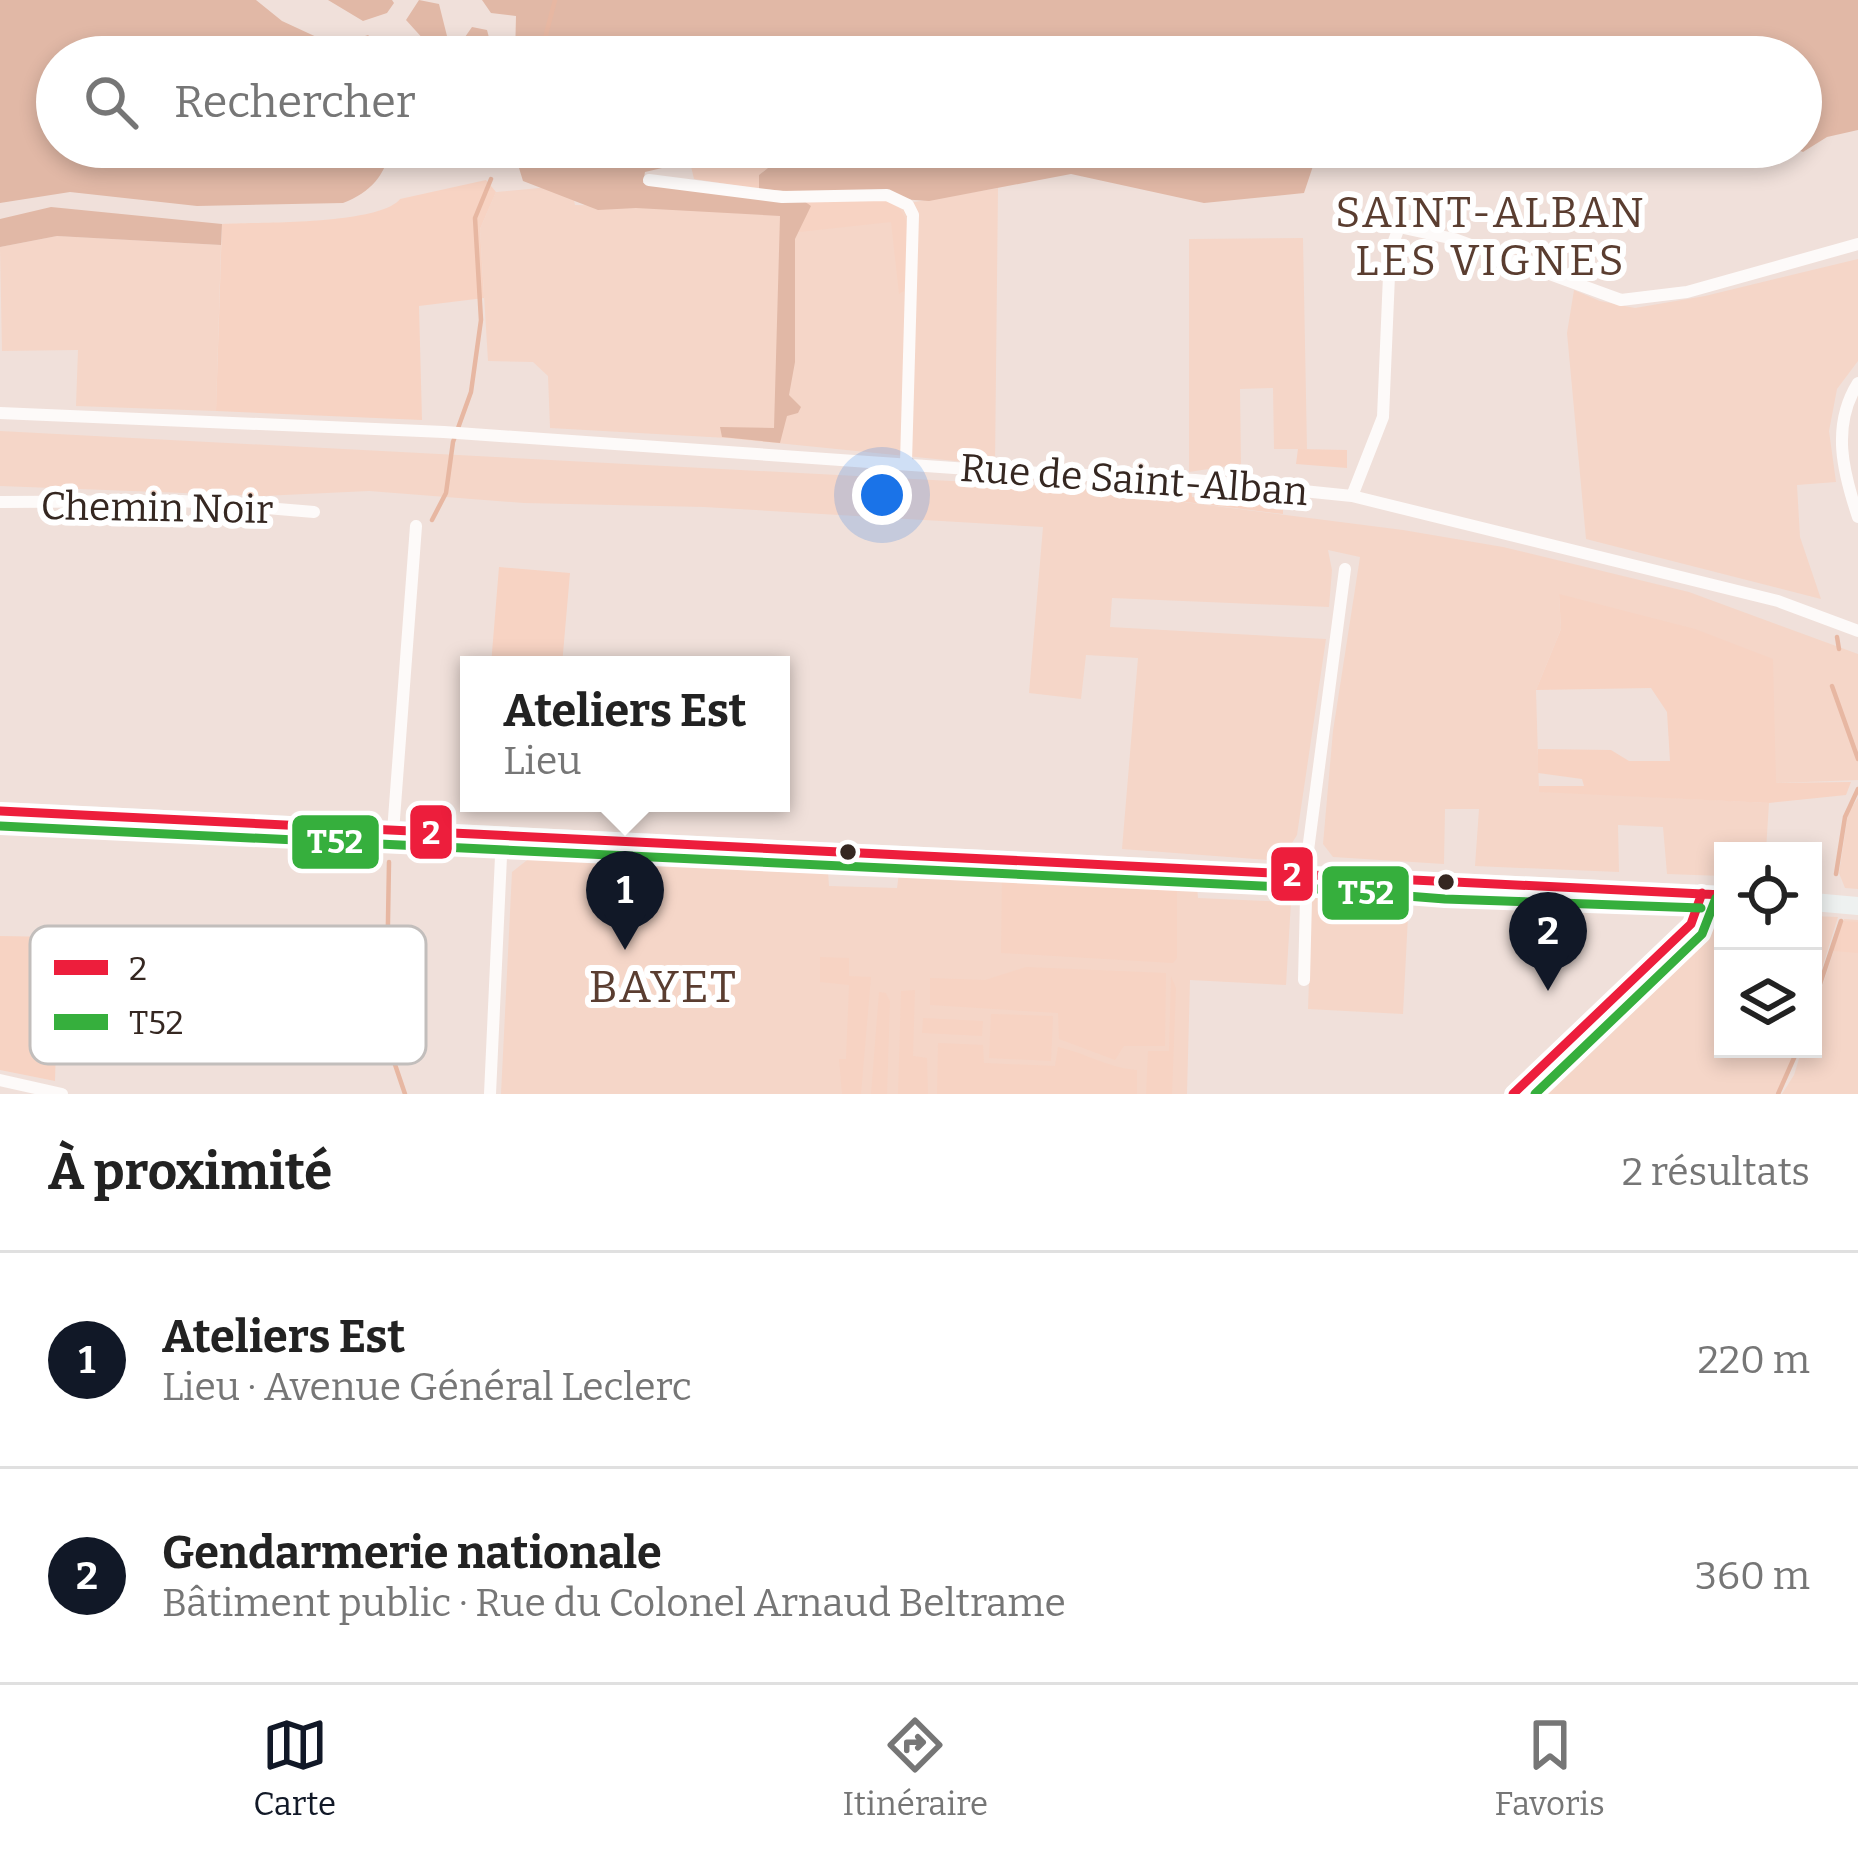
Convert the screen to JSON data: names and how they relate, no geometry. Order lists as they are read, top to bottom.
{
  "streets": {
    "street": ["Rue de Saint-Alban", "Chemin Noir"]
  },
  "districts": ["SAINT-ALBAN LES VIGNES", "BAYET"],
  "lines": ["transit line 2", "transit line T52"],
  "legend": ["2", "T52"],
  "page": {
    "search": "Rechercher",
    "popup": ["Ateliers Est", "Lieu"],
    "pins": ["1", "2"],
    "heading": ["À proximité", "2 résultats"],
    "list": [
      {
        "mark": "1",
        "name": "Ateliers Est",
        "note": "Lieu · Avenue Général Leclerc",
        "value": "220 m"
      },
      {
        "mark": "2",
        "name": "Gendarmerie nationale",
        "note": "Bâtiment public · Rue du Colonel Arnaud Beltrame",
        "value": "360 m"
      }
    ],
    "nav": ["Carte", "Itinéraire", "Favoris"]
  }
}
